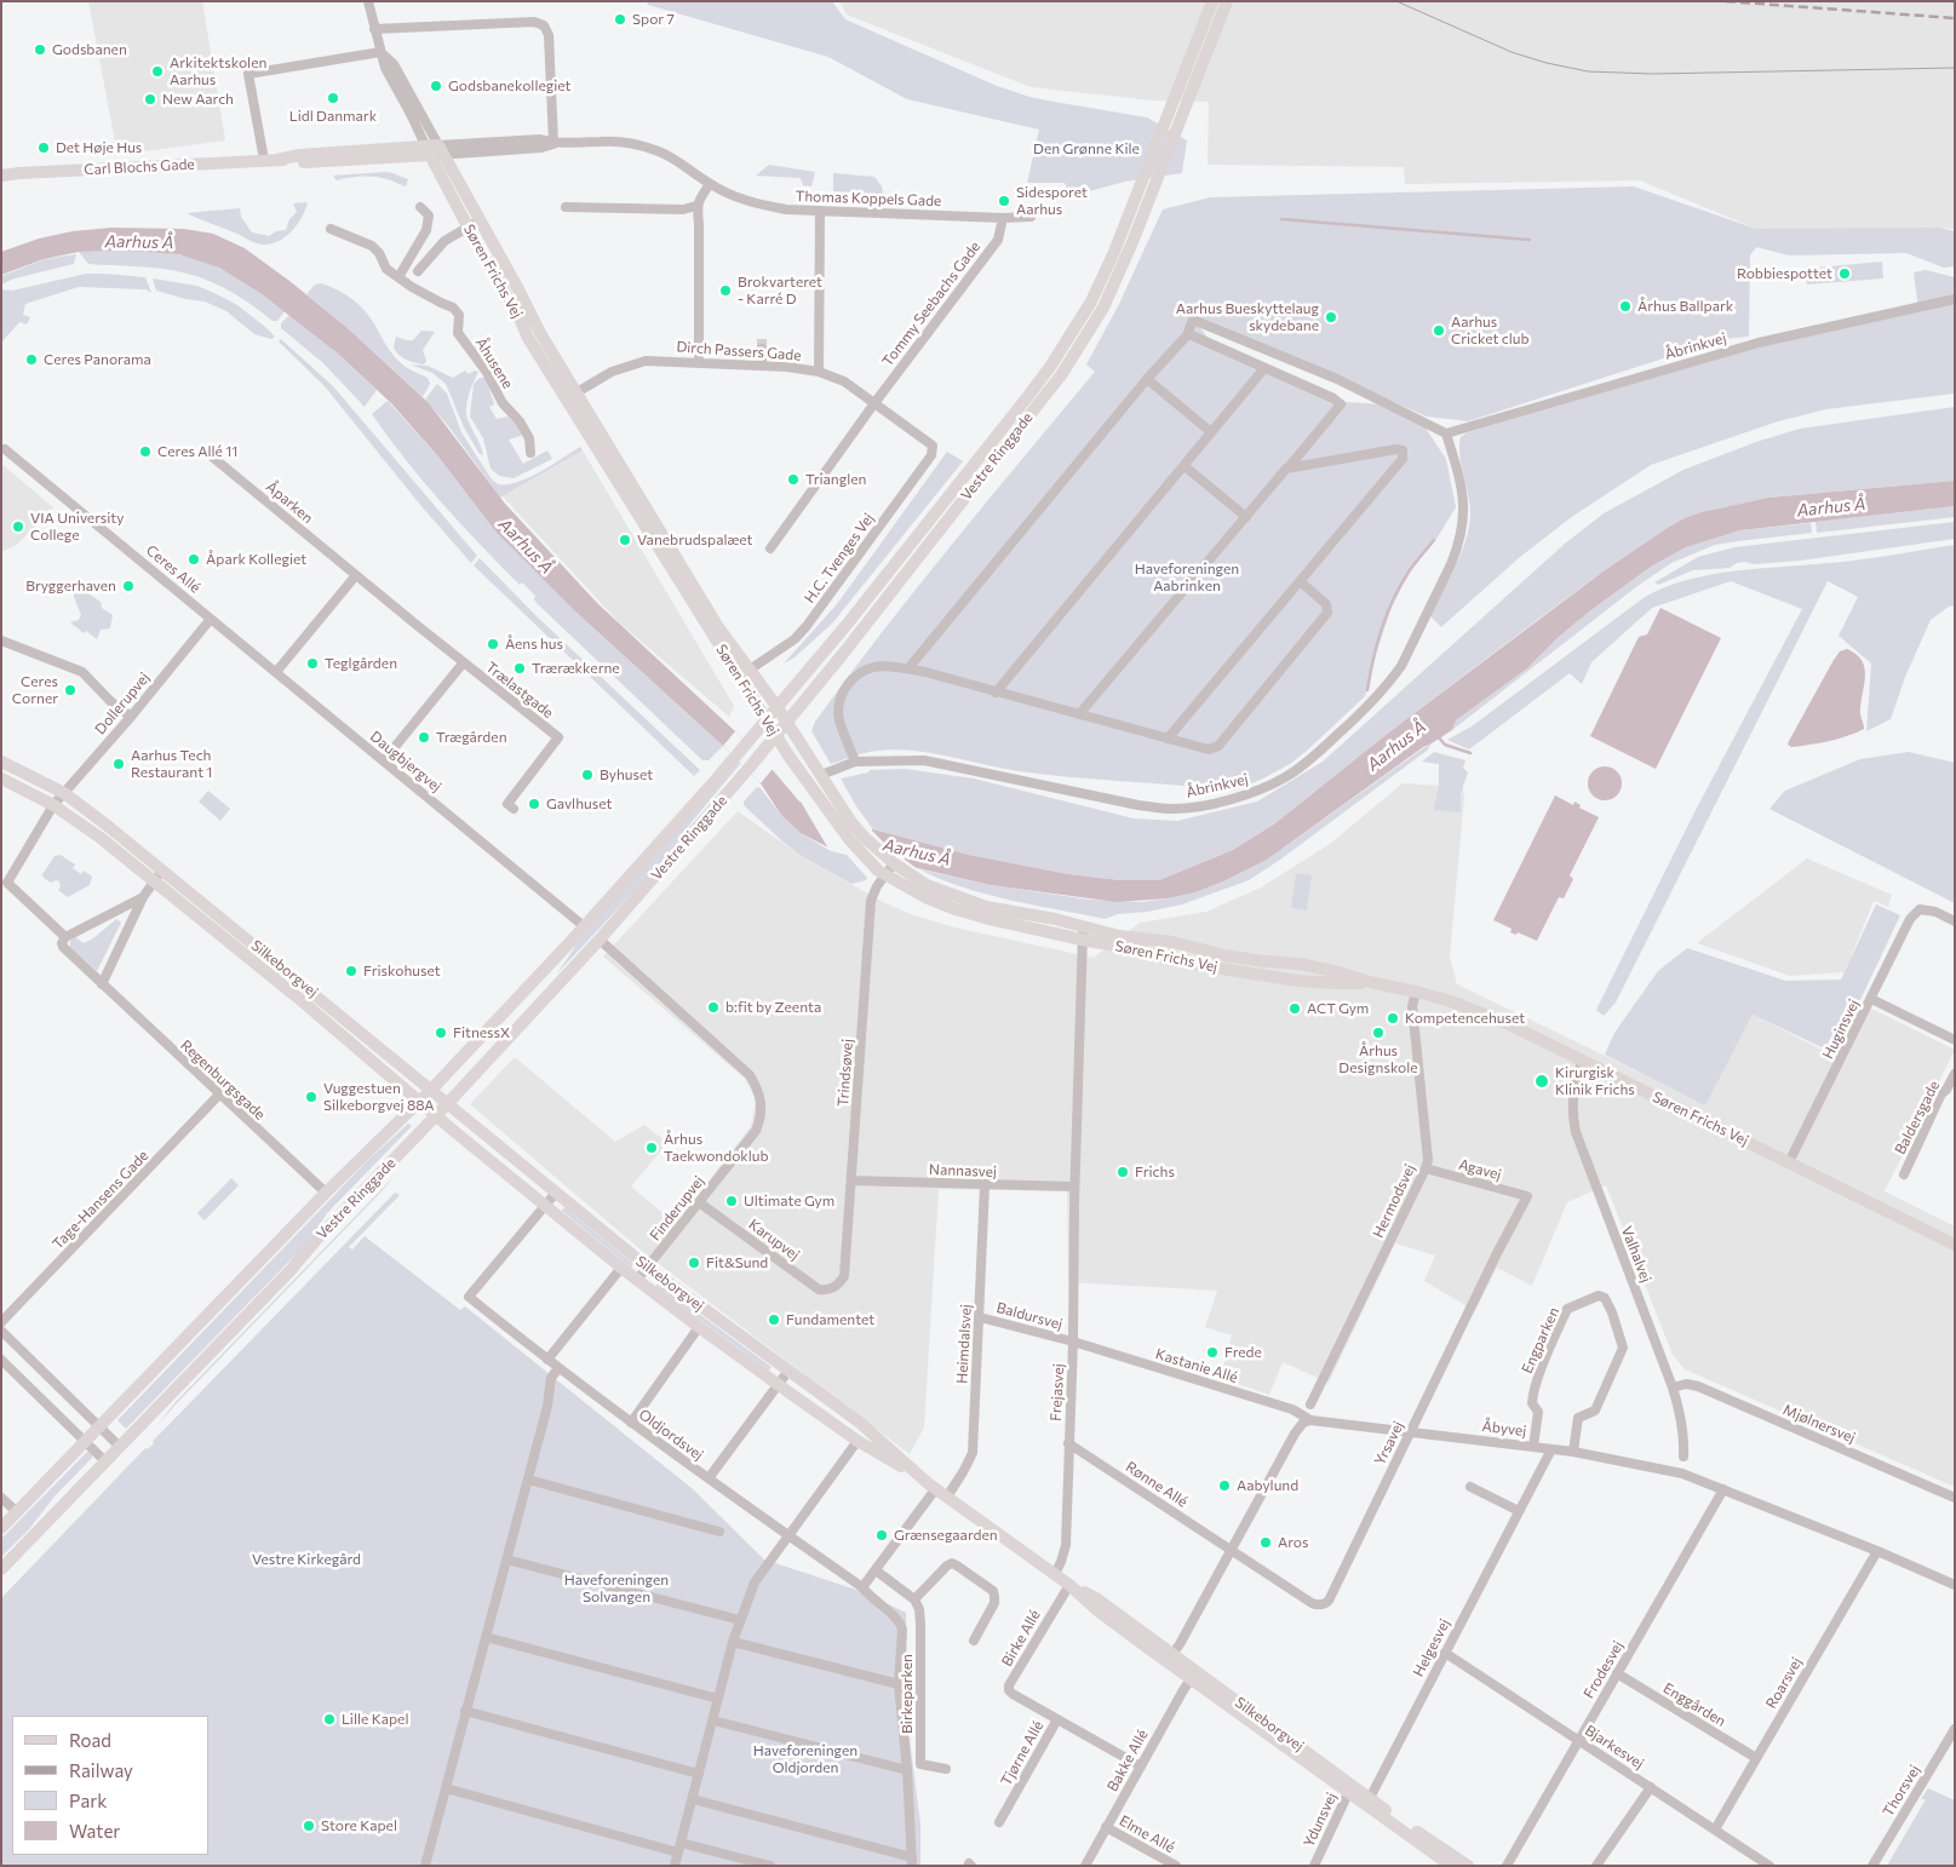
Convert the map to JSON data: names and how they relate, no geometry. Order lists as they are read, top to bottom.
{
  "streets": {
    "street": [
      "Carl Blochs Gade",
      "Thomas Koppels Gade",
      "Søren Frichs Vej",
      "Tommy Seebachs Gade",
      "Åbrinkvej",
      "Dirch Passers Gade",
      "Åhusene",
      "Vestre Ringgade",
      "Åparken",
      "H.C. Tvenges Vej",
      "Ceres Allé",
      "Trælastgade",
      "Dollerupvej",
      "Daugbjergvej",
      "Silkeborgvej",
      "Huginsvej",
      "Trindsøvej",
      "Regenburgsgade",
      "Baldersgade",
      "Agavej",
      "Nannasvej",
      "Tage-Hansens Gade",
      "Hermodsvej",
      "Finderupvej",
      "Karupvej",
      "Valhalvej",
      "Baldursvej",
      "Engparken",
      "Heimdalsvej",
      "Kastanie Allé",
      "Frejasvej",
      "Mjølnersvej",
      "Åbyvej",
      "Oldjordsvej",
      "Yrsavej",
      "Rønne Allé",
      "Birke Allé",
      "Helgesvej",
      "Frodesvej",
      "Roarsvej",
      "Birkeparken",
      "Enggården",
      "Bjarkesvej",
      "Tjørne Allé",
      "Bakke Allé",
      "Thorsvej",
      "Ydunsvej",
      "Elme Allé"
    ]
  },
  "crossings": [
    ["Carl Blochs Gade", "Thomas Koppels Gade"],
    ["Carl Blochs Gade", "Søren Frichs Vej"],
    ["Thomas Koppels Gade", "Søren Frichs Vej"],
    ["Thomas Koppels Gade", "Tommy Seebachs Gade"],
    ["Søren Frichs Vej", "Åbrinkvej"],
    ["Søren Frichs Vej", "Dirch Passers Gade"],
    ["Søren Frichs Vej", "Vestre Ringgade"],
    ["Søren Frichs Vej", "H.C. Tvenges Vej"],
    ["Søren Frichs Vej", "Huginsvej"],
    ["Søren Frichs Vej", "Trindsøvej"],
    ["Søren Frichs Vej", "Hermodsvej"],
    ["Søren Frichs Vej", "Valhalvej"],
    ["Søren Frichs Vej", "Frejasvej"],
    ["Tommy Seebachs Gade", "Dirch Passers Gade"],
    ["Dirch Passers Gade", "H.C. Tvenges Vej"],
    ["Vestre Ringgade", "Daugbjergvej"],
    ["Vestre Ringgade", "Silkeborgvej"],
    ["Vestre Ringgade", "Regenburgsgade"],
    ["Vestre Ringgade", "Finderupvej"],
    ["Åparken", "Trælastgade"],
    ["Ceres Allé", "Dollerupvej"],
    ["Ceres Allé", "Daugbjergvej"],
    ["Trælastgade", "Daugbjergvej"],
    ["Dollerupvej", "Daugbjergvej"],
    ["Dollerupvej", "Silkeborgvej"],
    ["Dollerupvej", "Regenburgsgade"],
    ["Silkeborgvej", "Finderupvej"],
    ["Silkeborgvej", "Heimdalsvej"],
    ["Silkeborgvej", "Frejasvej"],
    ["Silkeborgvej", "Oldjordsvej"],
    ["Silkeborgvej", "Birke Allé"],
    ["Silkeborgvej", "Helgesvej"],
    ["Silkeborgvej", "Bakke Allé"],
    ["Silkeborgvej", "Ydunsvej"],
    ["Trindsøvej", "Nannasvej"],
    ["Trindsøvej", "Karupvej"],
    ["Regenburgsgade", "Tage-Hansens Gade"],
    ["Agavej", "Hermodsvej"],
    ["Agavej", "Yrsavej"],
    ["Nannasvej", "Heimdalsvej"],
    ["Nannasvej", "Frejasvej"],
    ["Finderupvej", "Karupvej"],
    ["Valhalvej", "Mjølnersvej"],
    ["Baldursvej", "Heimdalsvej"],
    ["Baldursvej", "Kastanie Allé"],
    ["Baldursvej", "Frejasvej"],
    ["Engparken", "Åbyvej"],
    ["Kastanie Allé", "Frejasvej"],
    ["Kastanie Allé", "Åbyvej"],
    ["Frejasvej", "Rønne Allé"],
    ["Åbyvej", "Yrsavej"],
    ["Åbyvej", "Helgesvej"],
    ["Åbyvej", "Frodesvej"],
    ["Åbyvej", "Roarsvej"],
    ["Yrsavej", "Rønne Allé"],
    ["Birke Allé", "Tjørne Allé"],
    ["Helgesvej", "Bjarkesvej"],
    ["Frodesvej", "Enggården"],
    ["Frodesvej", "Bjarkesvej"],
    ["Roarsvej", "Enggården"],
    ["Roarsvej", "Bjarkesvej"],
    ["Tjørne Allé", "Bakke Allé"],
    ["Bakke Allé", "Elme Allé"]
  ],
  "water": ["Aarhus Å"],
  "parks": [
    "Den Grønne Kile",
    "Haveforeningen Aabrinken",
    "Vestre Kirkegård",
    "Haveforeningen Solvangen",
    "Haveforeningen Oldjorden"
  ],
  "places": [
    "Spor 7",
    "Godsbanen",
    "Arkitektskolen Aarhus",
    "Godsbanekollegiet",
    "Lidl Danmark",
    "New Aarch",
    "Det Høje Hus",
    "Sidesporet Aarhus",
    "Robbiespottet",
    "Brokvarteret - Karré D",
    "Århus Ballpark",
    "Aarhus Bueskyttelaug skydebane",
    "Aarhus Cricket club",
    "Ceres Panorama",
    "Ceres Allé 11",
    "Trianglen",
    "VIA University College",
    "Vanebrudspalæet",
    "Åpark Kollegiet",
    "Bryggerhaven",
    "Åens hus",
    "Teglgården",
    "Trærækkerne",
    "Ceres Corner",
    "Trægården",
    "Aarhus Tech Restaurant 1",
    "Byhuset",
    "Gavlhuset",
    "Friskohuset",
    "b:fit by Zeenta",
    "ACT Gym",
    "Kompetencehuset",
    "FitnessX",
    "Århus Designskole",
    "Kirurgisk Klinik Frichs",
    "Vuggestuen Silkeborgvej 88A",
    "Århus Taekwondoklub",
    "Frichs",
    "Ultimate Gym",
    "Fit&Sund",
    "Fundamentet",
    "Frede",
    "Aabylund",
    "Grænsegaarden",
    "Aros",
    "Lille Kapel",
    "Store Kapel"
  ],
  "legend": [
    "Road",
    "Railway",
    "Park",
    "Water"
  ]
}
